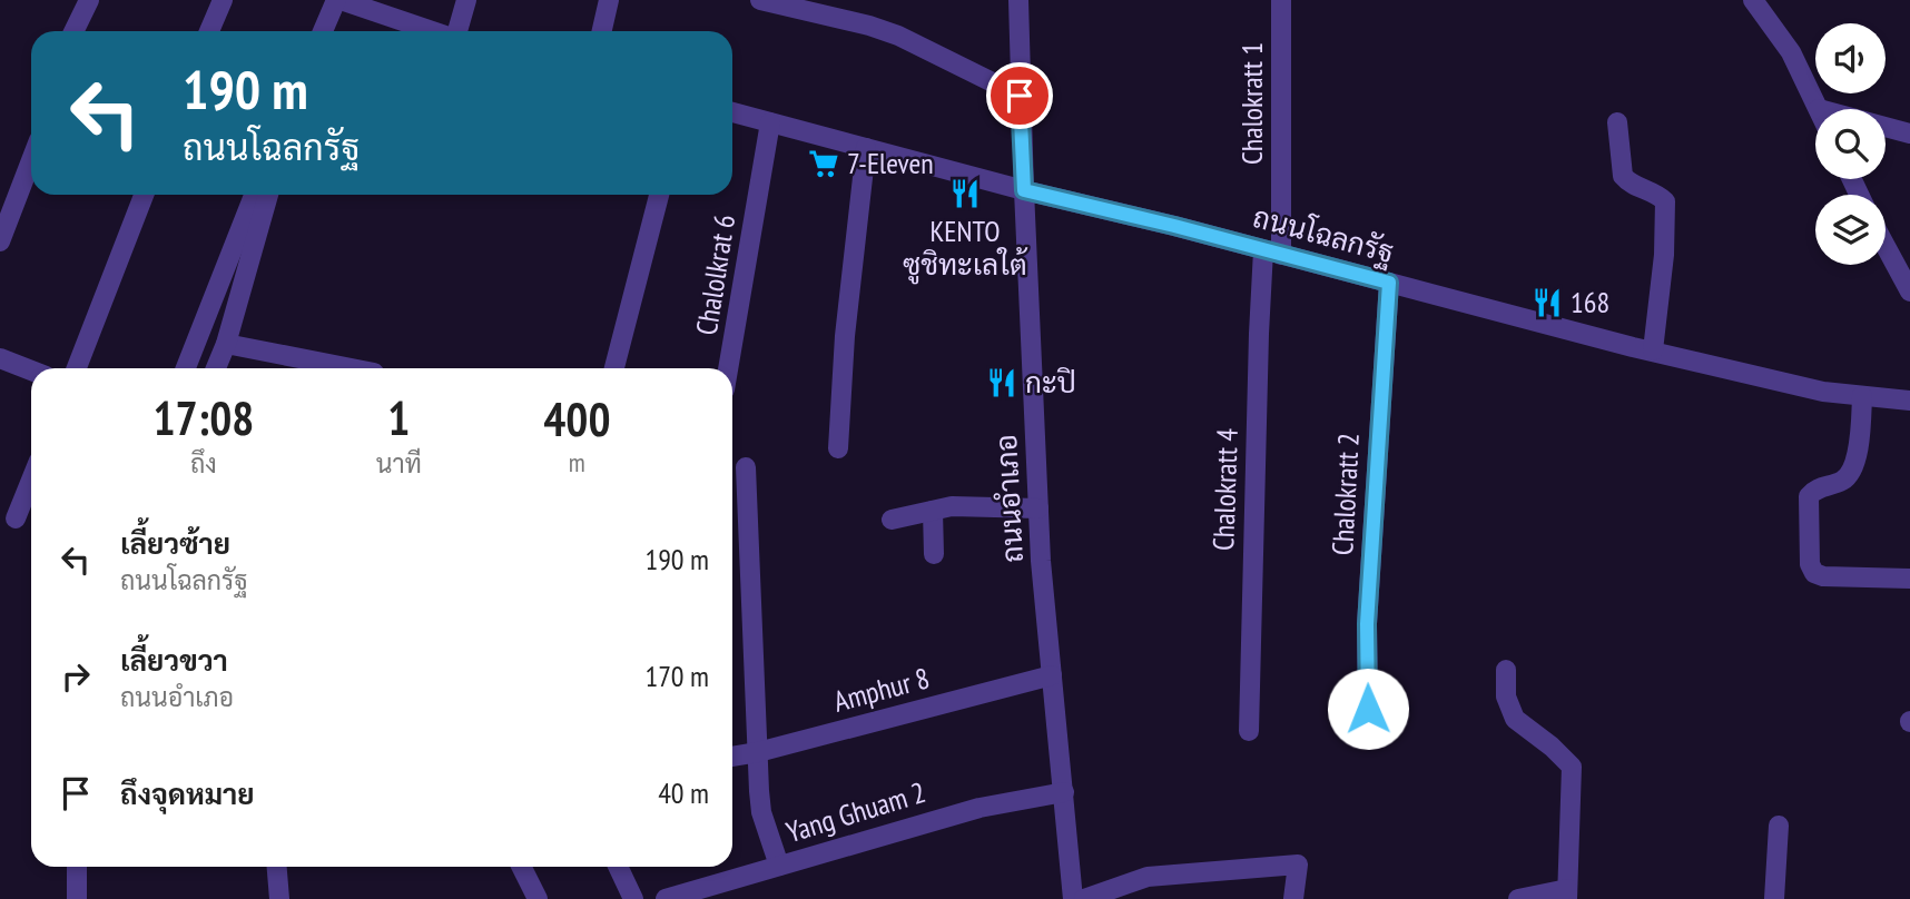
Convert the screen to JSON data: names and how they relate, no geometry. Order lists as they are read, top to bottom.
{
  "streets": {
    "street": [
      "Chalokratt 1",
      "ถนนโฉลกรัฐ",
      "Chalolkrat 6",
      "Chalokratt 4",
      "Chalokratt 2",
      "ถนนอำเภอ",
      "Amphur 8",
      "Yang Ghuam 2"
    ]
  },
  "crossings": [
    ["Chalokratt 1", "ถนนโฉลกรัฐ"],
    ["Chalokratt 1", "Chalokratt 4"],
    ["ถนนโฉลกรัฐ", "Chalolkrat 6"],
    ["ถนนโฉลกรัฐ", "Chalokratt 4"],
    ["ถนนโฉลกรัฐ", "Chalokratt 2"],
    ["ถนนโฉลกรัฐ", "ถนนอำเภอ"],
    ["ถนนอำเภอ", "Amphur 8"],
    ["ถนนอำเภอ", "Yang Ghuam 2"]
  ],
  "places": {
    "supermarket": ["7-Eleven"],
    "restaurant": ["KENTO ซูชิทะเลใต้", "168", "กะปิ"]
  },
  "page": {
    "turn": ["190 m", "ถนนโฉลกรัฐ"],
    "eta": [
      "17:08",
      "ถึง",
      "1",
      "นาที",
      "400",
      "m"
    ],
    "list": [
      {
        "name": "เลี้ยวซ้าย",
        "note": "ถนนโฉลกรัฐ",
        "value": "190 m"
      },
      {
        "name": "เลี้ยวขวา",
        "note": "ถนนอำเภอ",
        "value": "170 m"
      },
      {
        "name": "ถึงจุดหมาย",
        "value": "40 m"
      }
    ]
  }
}
